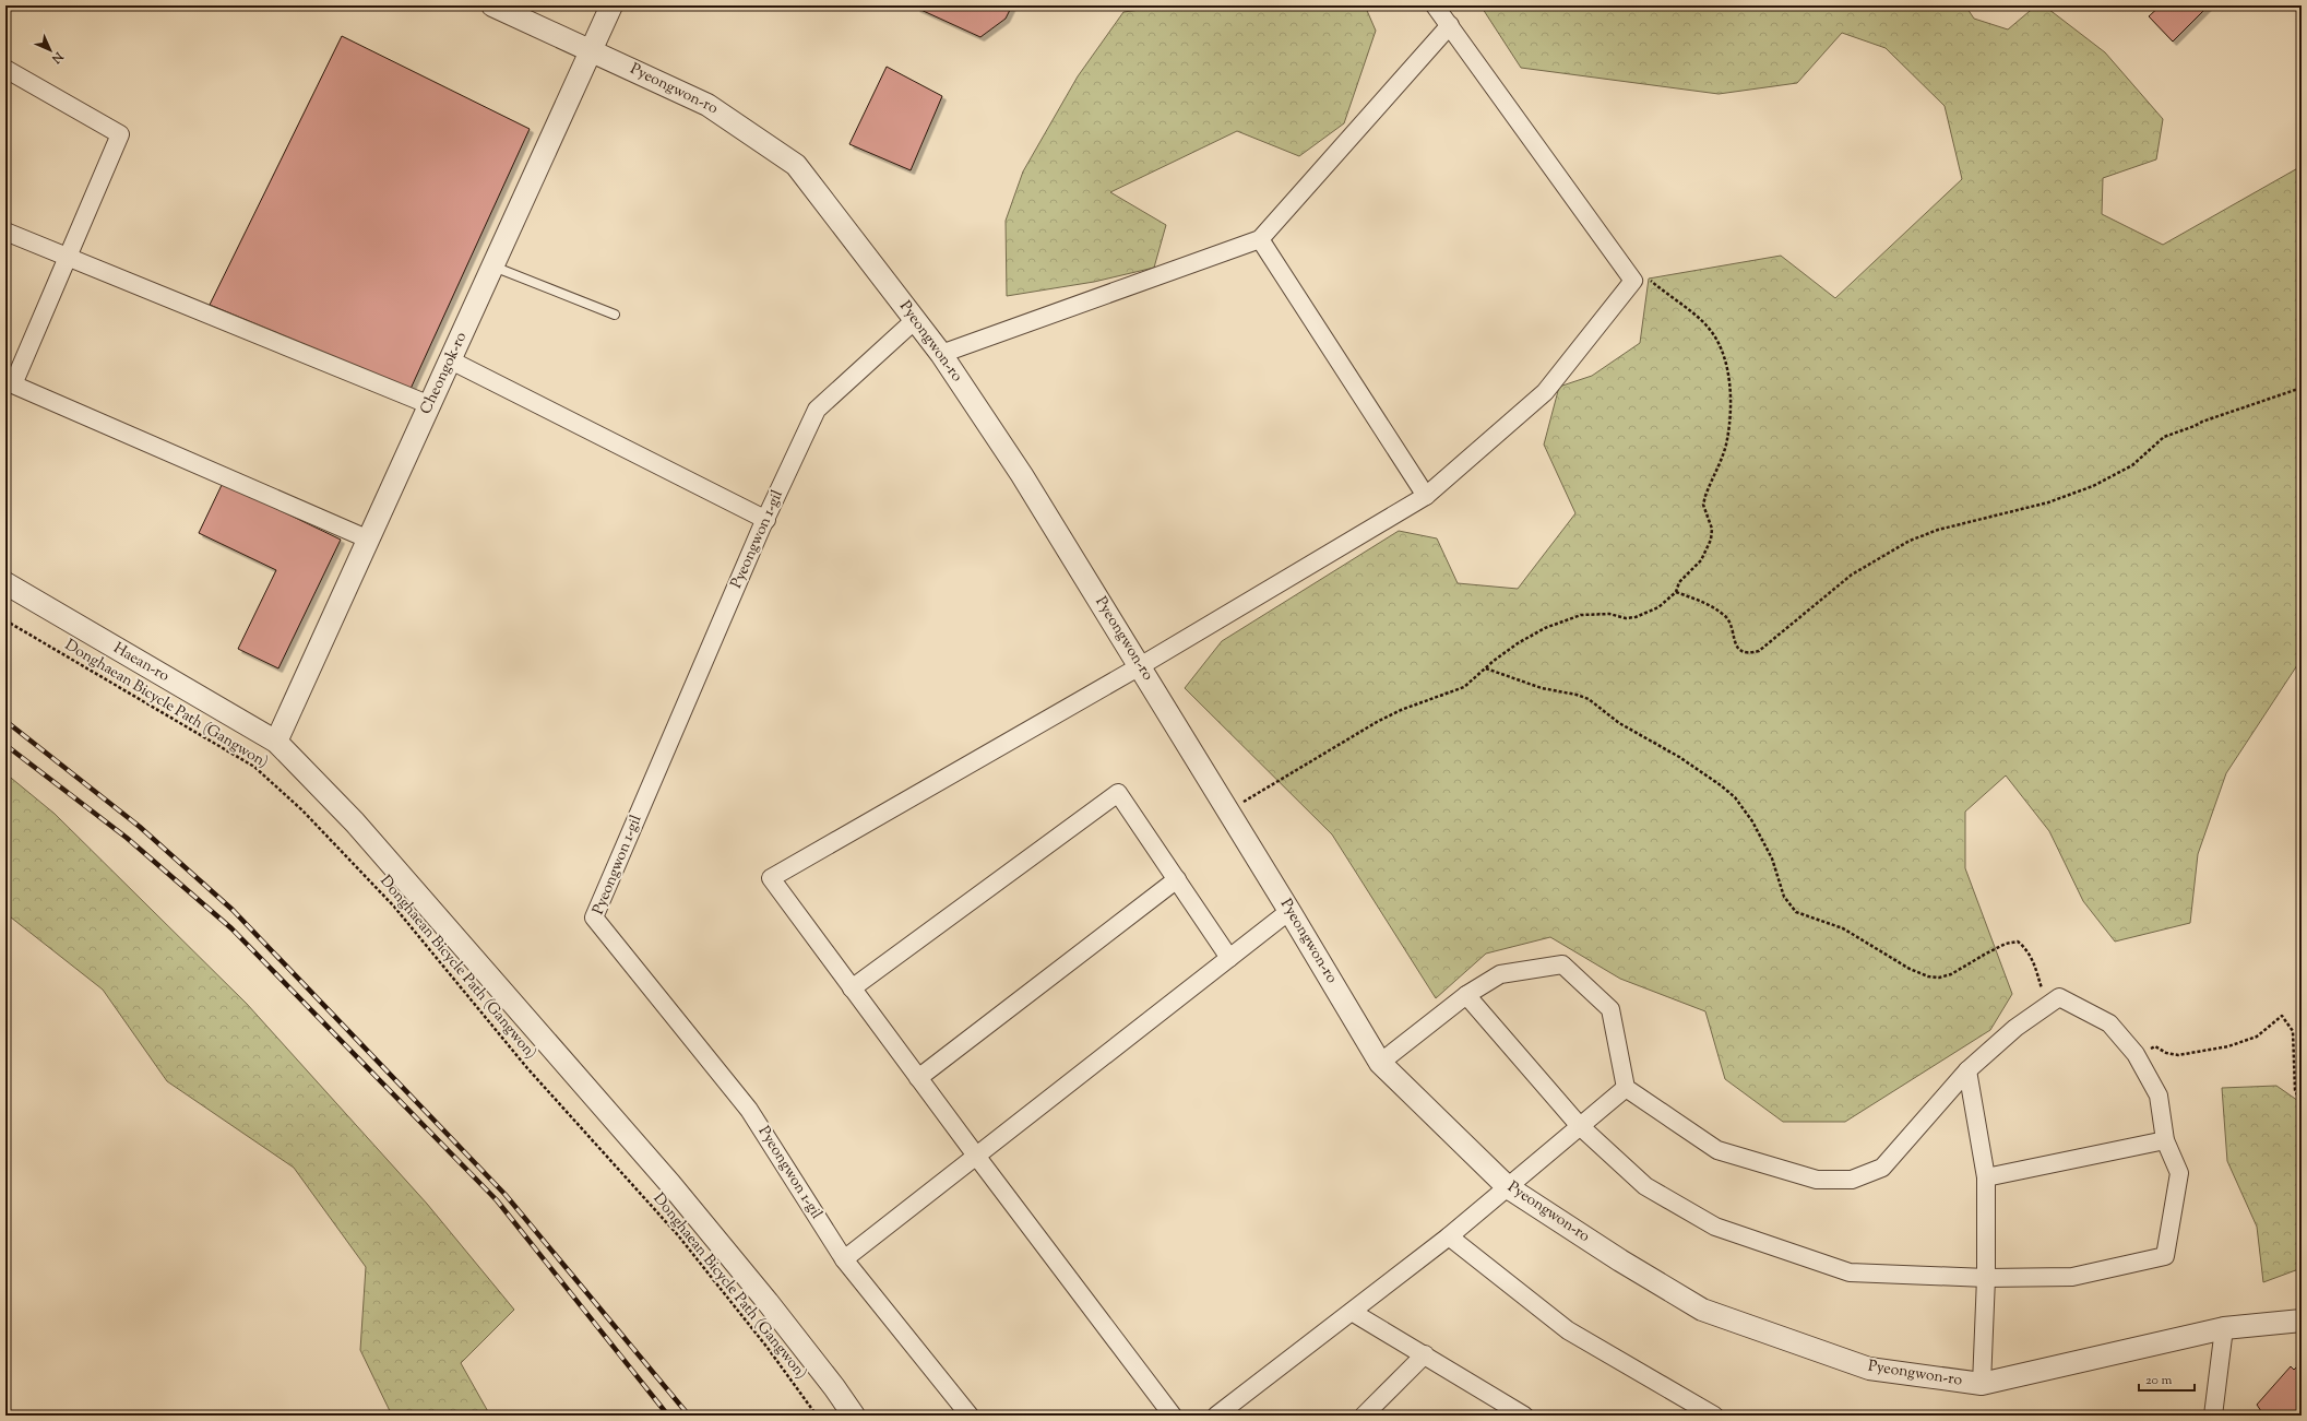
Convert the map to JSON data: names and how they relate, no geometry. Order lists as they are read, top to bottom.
{
  "streets": {
    "street": [
      "Pyeongwon-ro",
      "Cheongok-ro",
      "Pyeongwon 1-gil",
      "Haean-ro"
    ],
    "path": ["Donghaean Bicycle Path (Gangwon)"]
  },
  "crossings": [
    ["Pyeongwon-ro", "Cheongok-ro"],
    ["Pyeongwon-ro", "Pyeongwon 1-gil"],
    ["Cheongok-ro", "Haean-ro"]
  ],
  "scale_bar": "20 m",
  "north": "bottom right"
}
